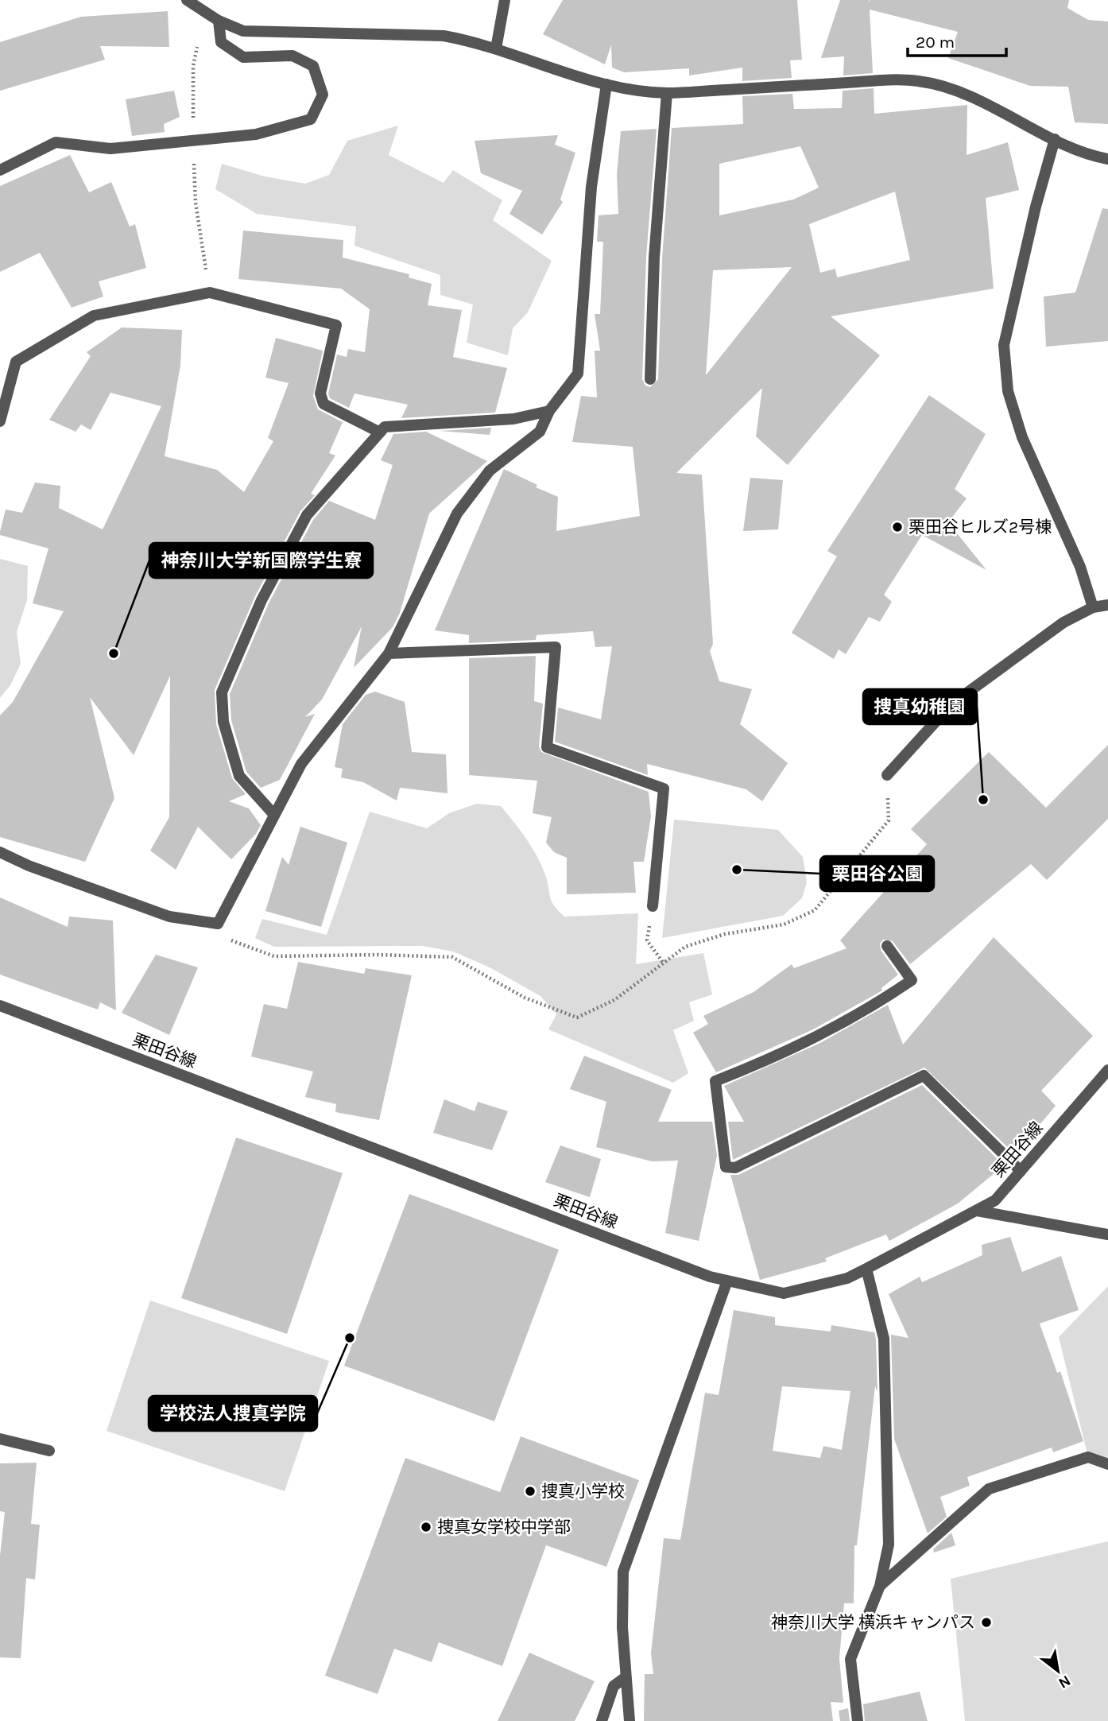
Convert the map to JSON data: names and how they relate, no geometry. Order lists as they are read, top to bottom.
{
  "streets": {
    "street": ["栗田谷線"]
  },
  "places": [
    "栗田谷ヒルズ2号棟",
    "神奈川大学新国際学生寮",
    "捜真幼稚園",
    "栗田谷公園",
    "学校法人捜真学院",
    "捜真小学校",
    "捜真女学校中学部",
    "神奈川大学 横浜キャンパス"
  ],
  "scale_bar": "20 m",
  "north": "bottom right"
}
